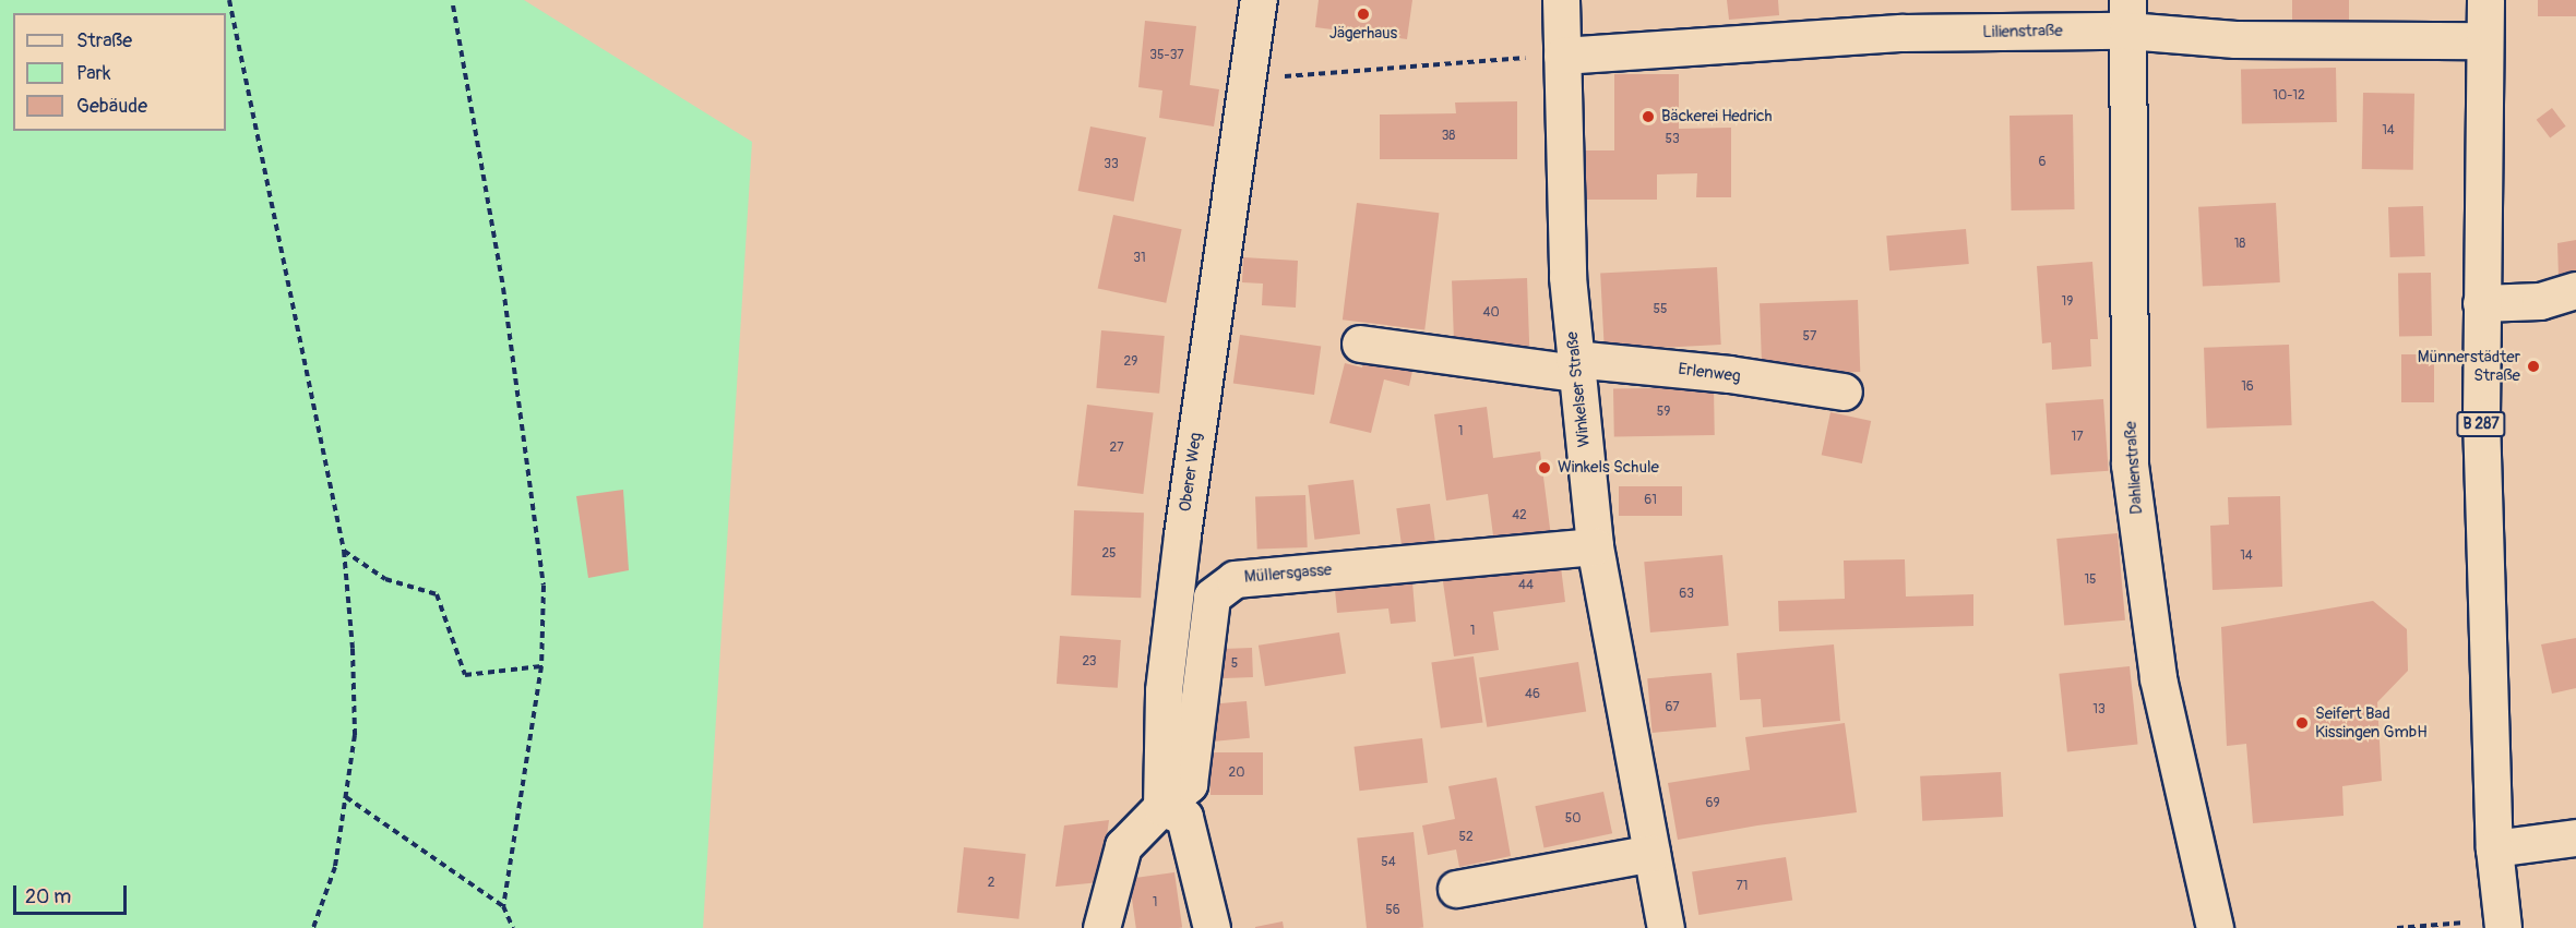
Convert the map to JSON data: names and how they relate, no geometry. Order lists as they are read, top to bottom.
{
  "streets": {
    "street": [
      "Lilienstraße",
      "Erlenweg",
      "Winkelser Straße",
      "B 287",
      "Dahlienstraße",
      "Oberer Weg",
      "Müllersgasse"
    ]
  },
  "crossings": [
    ["Lilienstraße", "Winkelser Straße"],
    ["Lilienstraße", "B 287"],
    ["Lilienstraße", "Dahlienstraße"],
    ["Erlenweg", "Winkelser Straße"],
    ["Winkelser Straße", "Müllersgasse"],
    ["Oberer Weg", "Müllersgasse"]
  ],
  "places": [
    "Jägerhaus",
    "Bäckerei Hedrich",
    "Münnerstädter Straße",
    "Winkels Schule",
    "Seifert Bad Kissingen GmbH"
  ],
  "house_numbers": [
    "35-37",
    "10-12",
    "14",
    "38",
    "53",
    "6",
    "33",
    "18",
    "31",
    "19",
    "55",
    "40",
    "57",
    "29",
    "16",
    "59",
    "1",
    "17",
    "27",
    "61",
    "42",
    "25",
    "14",
    "15",
    "44",
    "63",
    "1",
    "23",
    "5",
    "46",
    "67",
    "13",
    "20",
    "69",
    "50",
    "52",
    "54",
    "2",
    "71",
    "1",
    "56"
  ],
  "legend": ["Straße", "Park", "Gebäude"],
  "scale_bar": "20 m"
}
